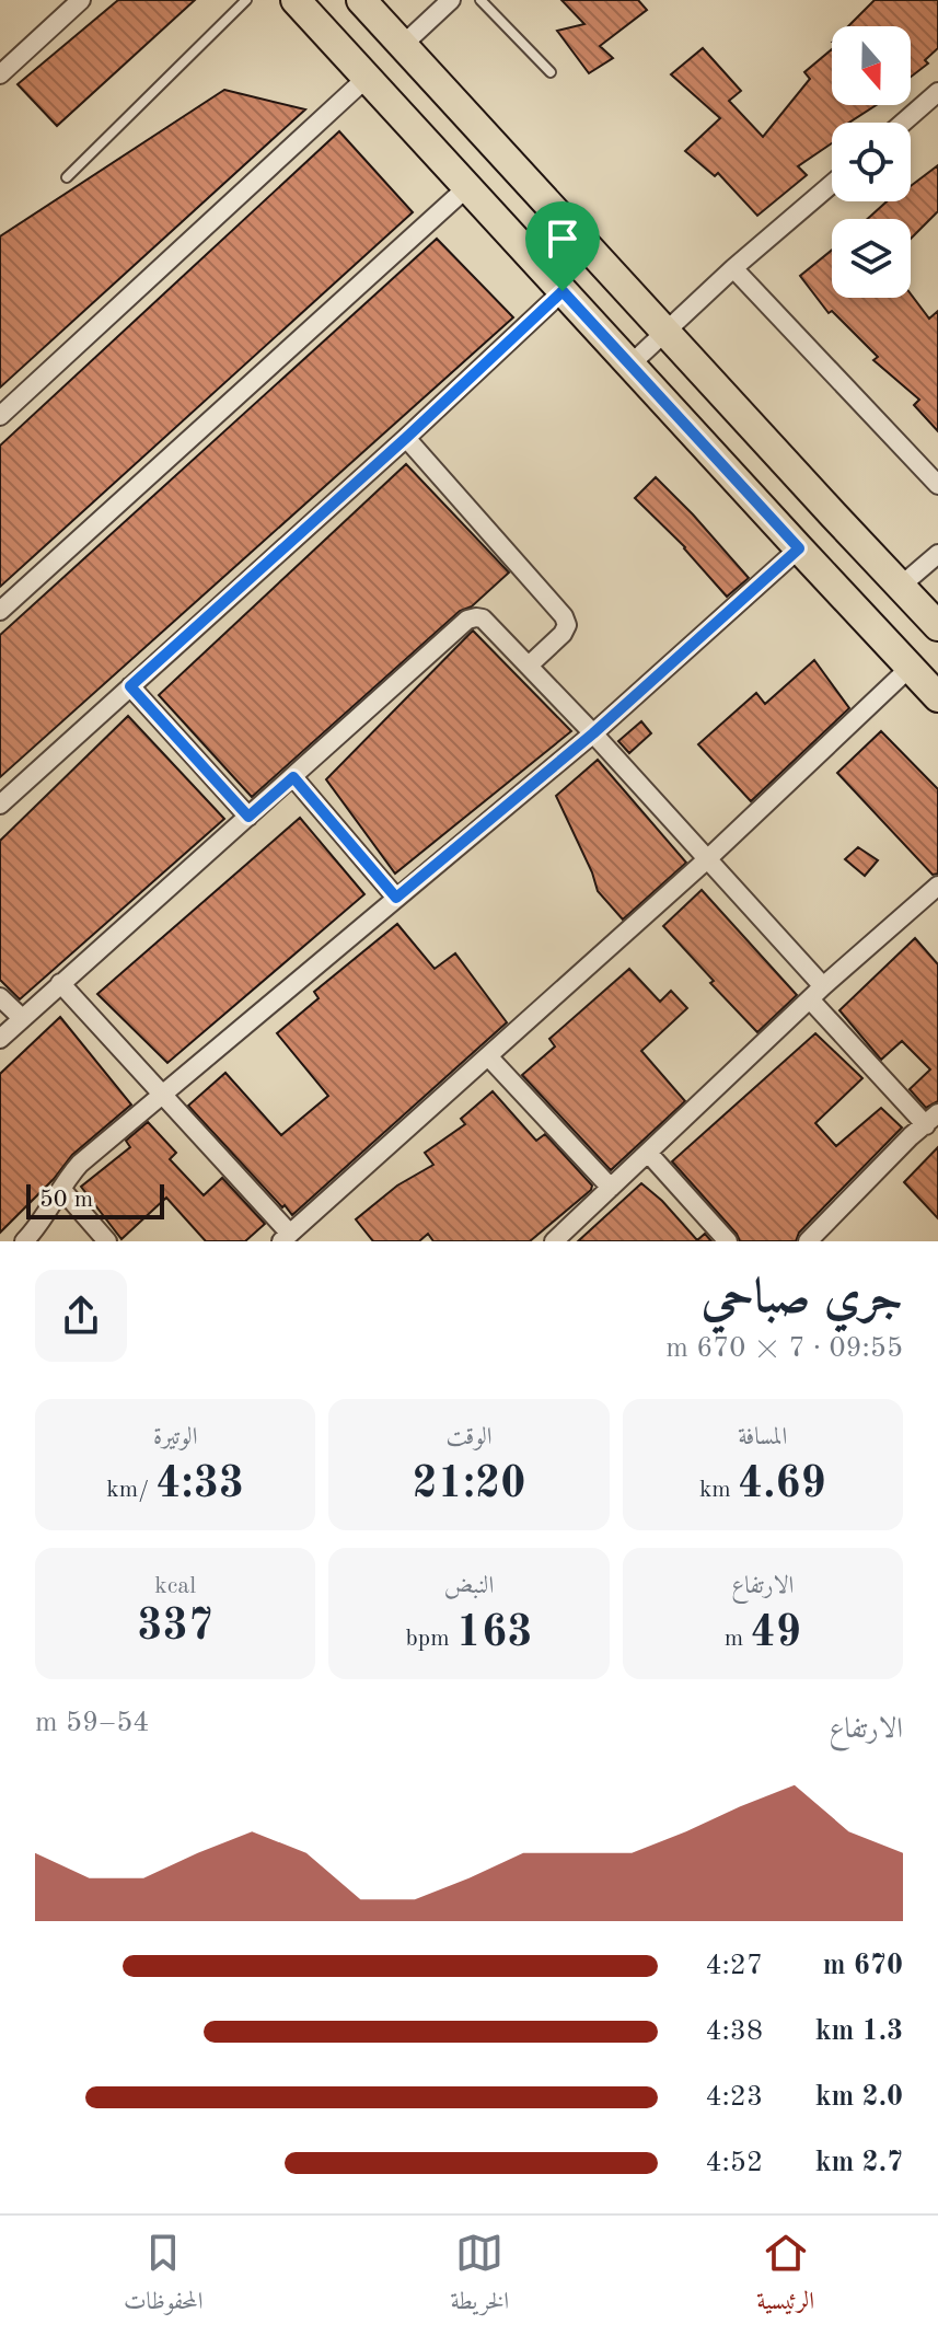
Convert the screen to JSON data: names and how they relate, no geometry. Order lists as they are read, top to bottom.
{
  "scale_bar": "50 m",
  "north": "bottom",
  "page": {
    "scale": "50 m",
    "heading": ["جري صباحي", "09:55 · 7 × 670 m"],
    "stats": [
      ["المسافة", "4.69 km"],
      ["الوقت", "21:20"],
      ["الوتيرة", "4:33 /km"],
      ["الارتفاع", "49 m"],
      ["النبض", "163 bpm"],
      ["kcal", "337"]
    ],
    "chart": ["الارتفاع", "54–59 m"],
    "list": [
      {
        "name": "670 m",
        "note": "4:27"
      },
      {
        "name": "1.3 km",
        "note": "4:38"
      },
      {
        "name": "2.0 km",
        "note": "4:23"
      },
      {
        "name": "2.7 km",
        "note": "4:52"
      }
    ],
    "tabs": ["الرئيسية", "الخريطة", "المحفوظات"]
  }
}
